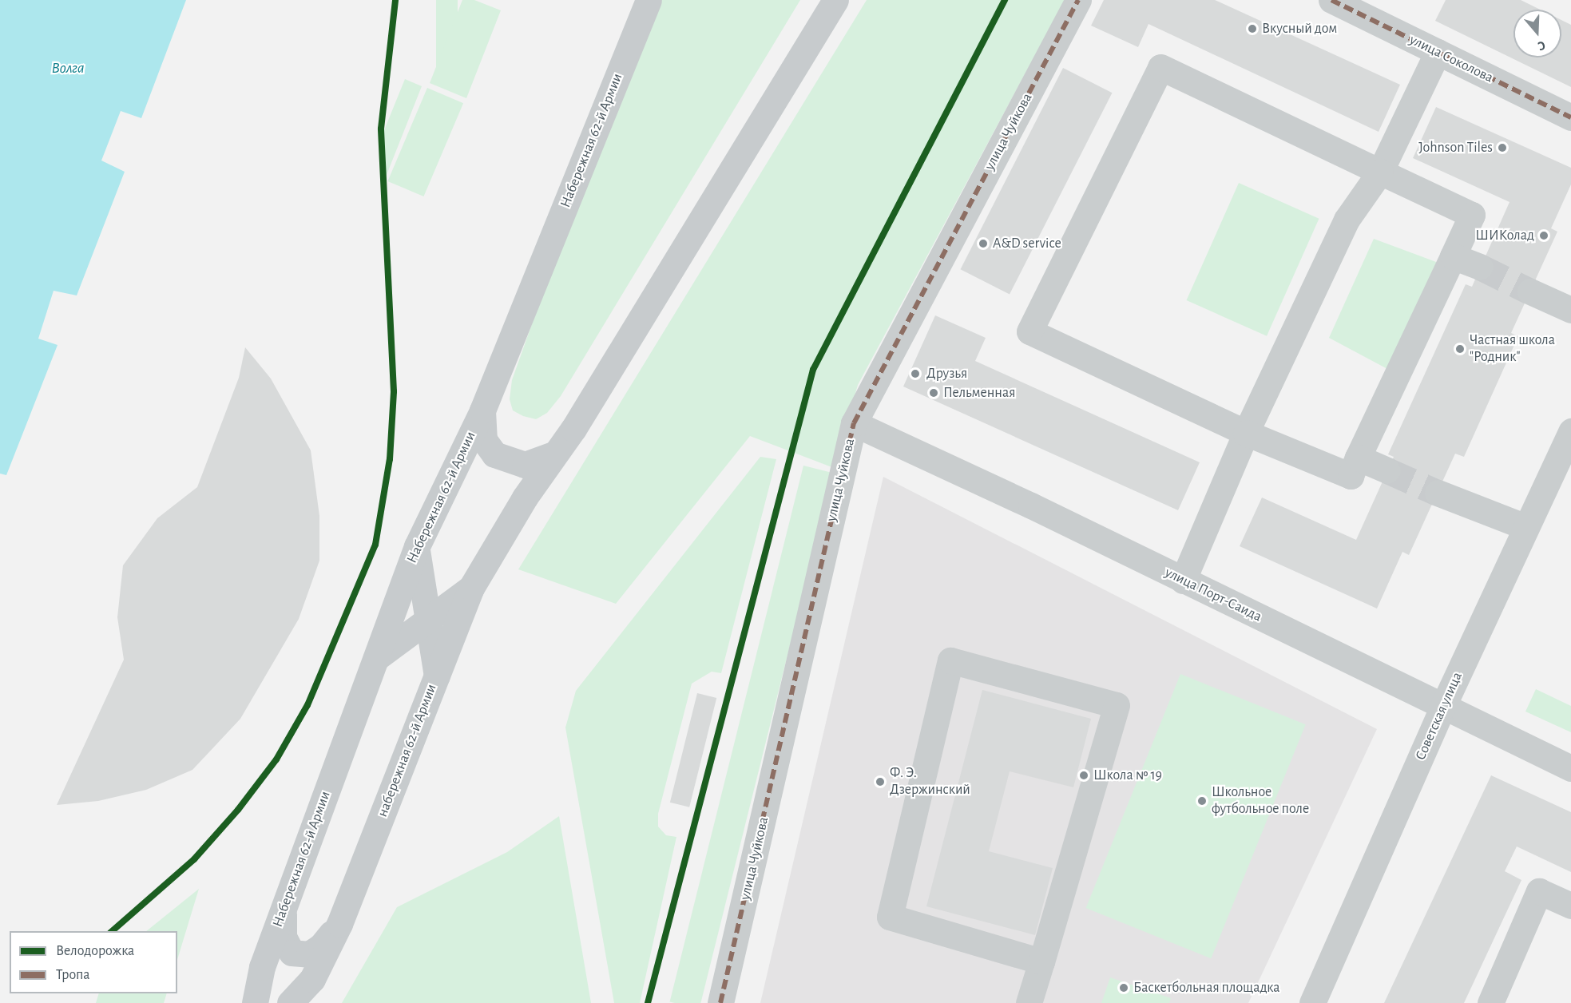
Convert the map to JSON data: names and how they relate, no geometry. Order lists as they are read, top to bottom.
{
  "streets": {
    "main road": ["Набережная 62-й Армии", "набережная 62-й Армии"],
    "street": [
      "улица Соколова",
      "улица Чуйкова",
      "улица Порт-Саида",
      "Советская улица"
    ]
  },
  "crossings": [
    ["улица Чуйкова", "улица Порт-Саида"],
    ["улица Порт-Саида", "Советская улица"]
  ],
  "water": ["Волга"],
  "places": [
    "Вкусный дом",
    "Johnson Tiles",
    "ШИКолад",
    "A&D service",
    "Частная школа \"Родник\"",
    "Друзья",
    "Пельменная",
    "Школа № 19",
    "Ф. Э. Дзержинский",
    "Школьное футбольное поле",
    "Баскетбольная площадка"
  ],
  "legend": ["Велодорожка", "Тропа"],
  "north": "bottom"
}
